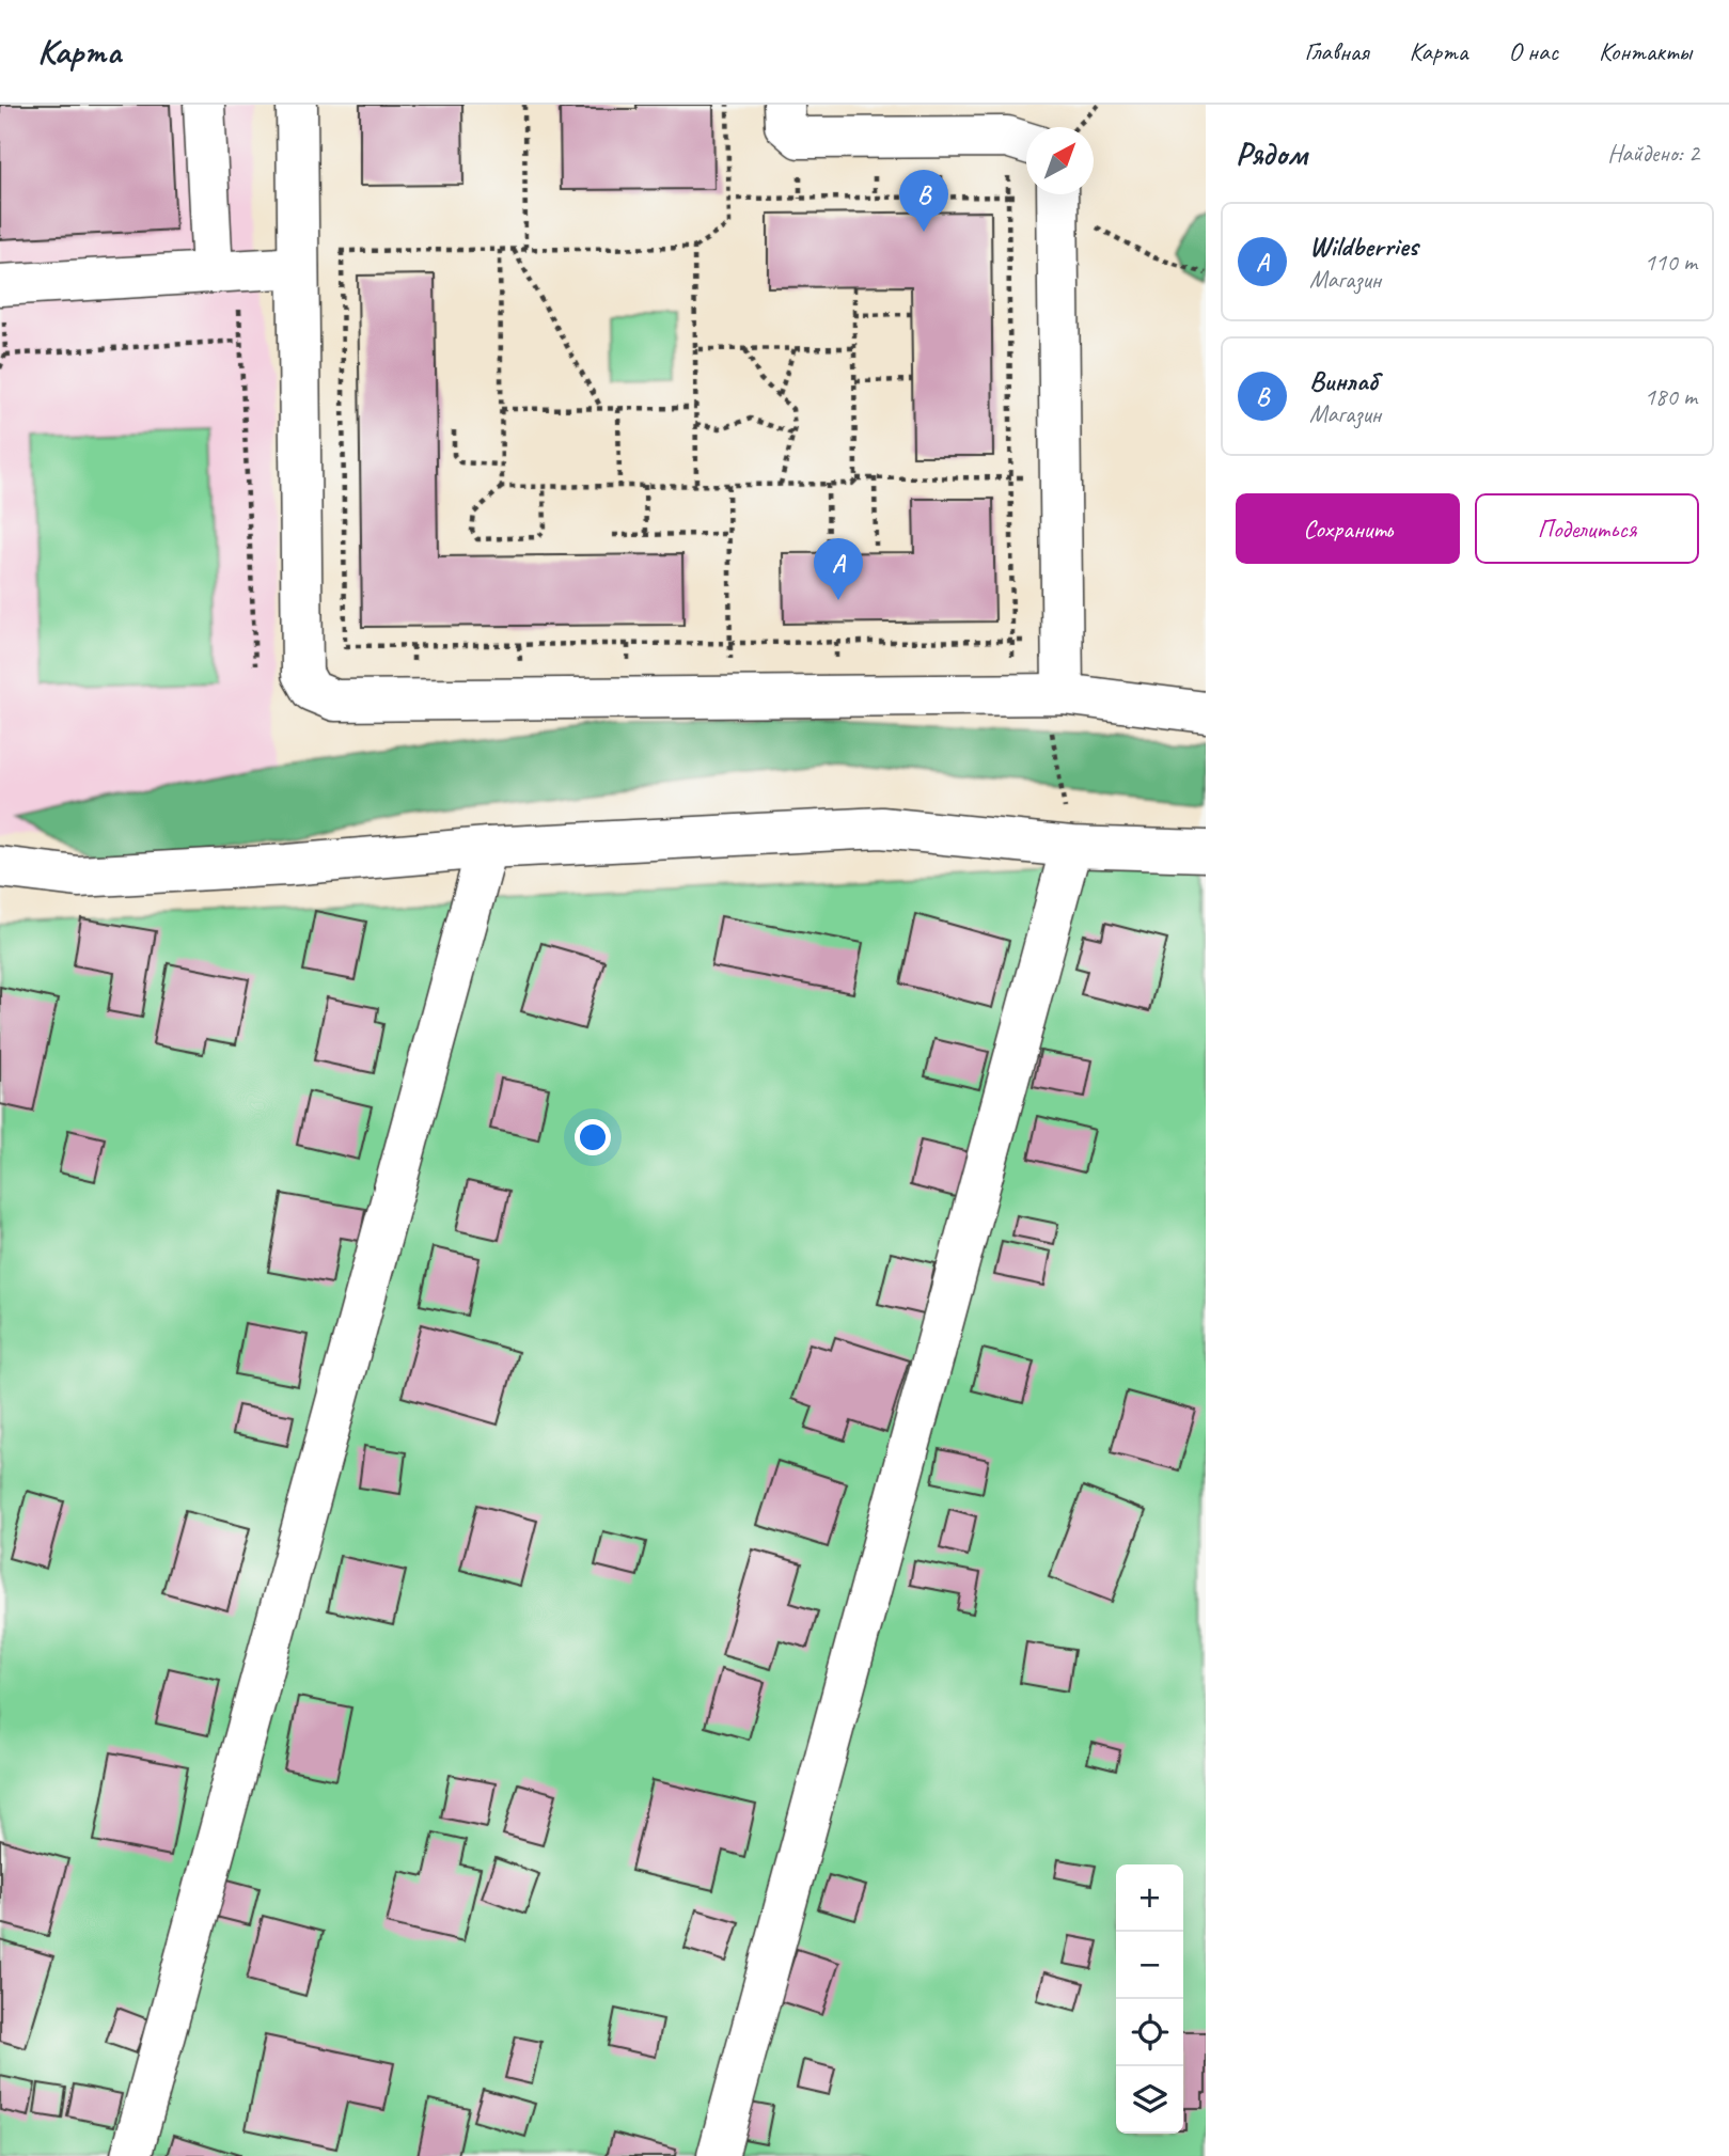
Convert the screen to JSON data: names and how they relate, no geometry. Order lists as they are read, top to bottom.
{
  "north": "top right",
  "page": {
    "header": "Карта",
    "nav": [
      "Главная",
      "Карта",
      "О нас",
      "Контакты"
    ],
    "heading": ["Рядом", "Найдено: 2"],
    "pins": ["B", "A"],
    "list": [
      {
        "mark": "A",
        "name": "Wildberries",
        "note": "Магазин",
        "value": "110 m"
      },
      {
        "mark": "B",
        "name": "Винлаб",
        "note": "Магазин",
        "value": "180 m"
      }
    ],
    "buttons": ["Сохранить", "Поделиться"],
    "map_buttons": ["+", "−"]
  }
}
